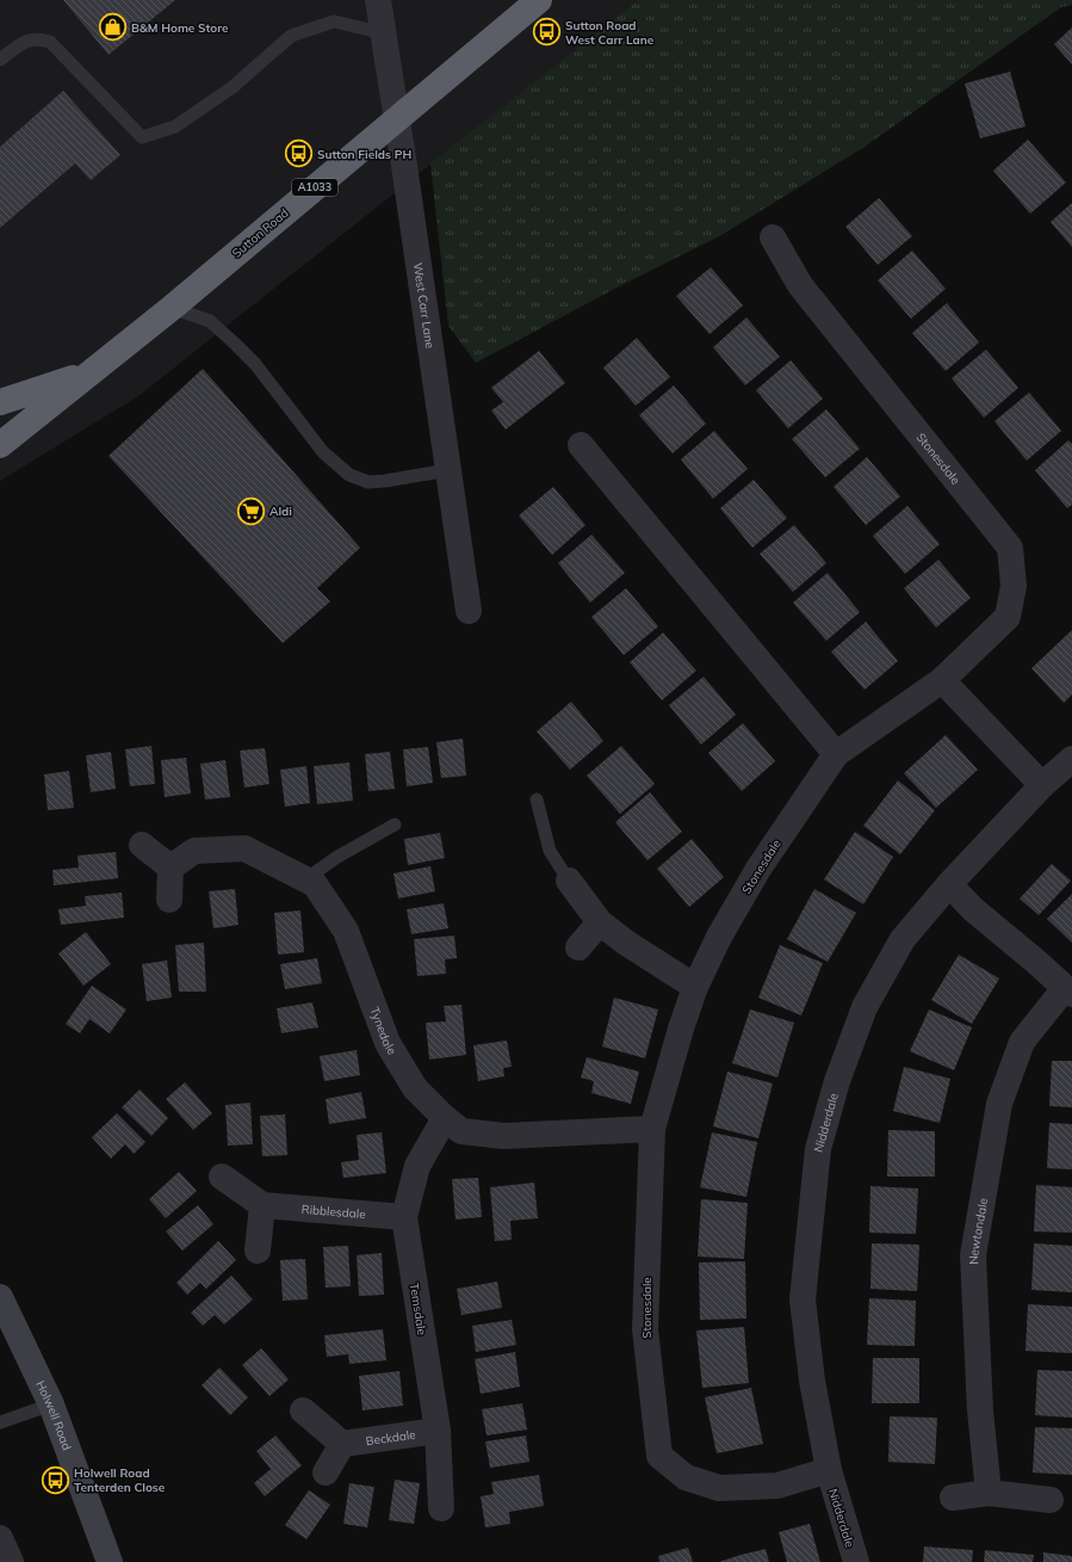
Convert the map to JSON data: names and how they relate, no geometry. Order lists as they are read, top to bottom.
{
  "streets": {
    "highway": ["A1033", "Sutton Road"],
    "street": [
      "West Carr Lane",
      "Stonesdale",
      "Tynedale",
      "Nidderdale",
      "Ribblesdale",
      "Newtondale",
      "Temsdale",
      "Holwell Road",
      "Beckdale"
    ]
  },
  "crossings": [
    ["A1033", "Sutton Road"],
    ["Sutton Road", "West Carr Lane"],
    ["Stonesdale", "Tynedale"],
    ["Stonesdale", "Nidderdale"],
    ["Tynedale", "Temsdale"],
    ["Nidderdale", "Newtondale"],
    ["Ribblesdale", "Temsdale"],
    ["Temsdale", "Beckdale"]
  ],
  "places": {
    "shop": ["B&M Home Store"],
    "bus stop": ["Sutton Road West Carr Lane", "Sutton Fields PH", "Holwell Road Tenterden Close"],
    "supermarket": ["Aldi"]
  }
}
